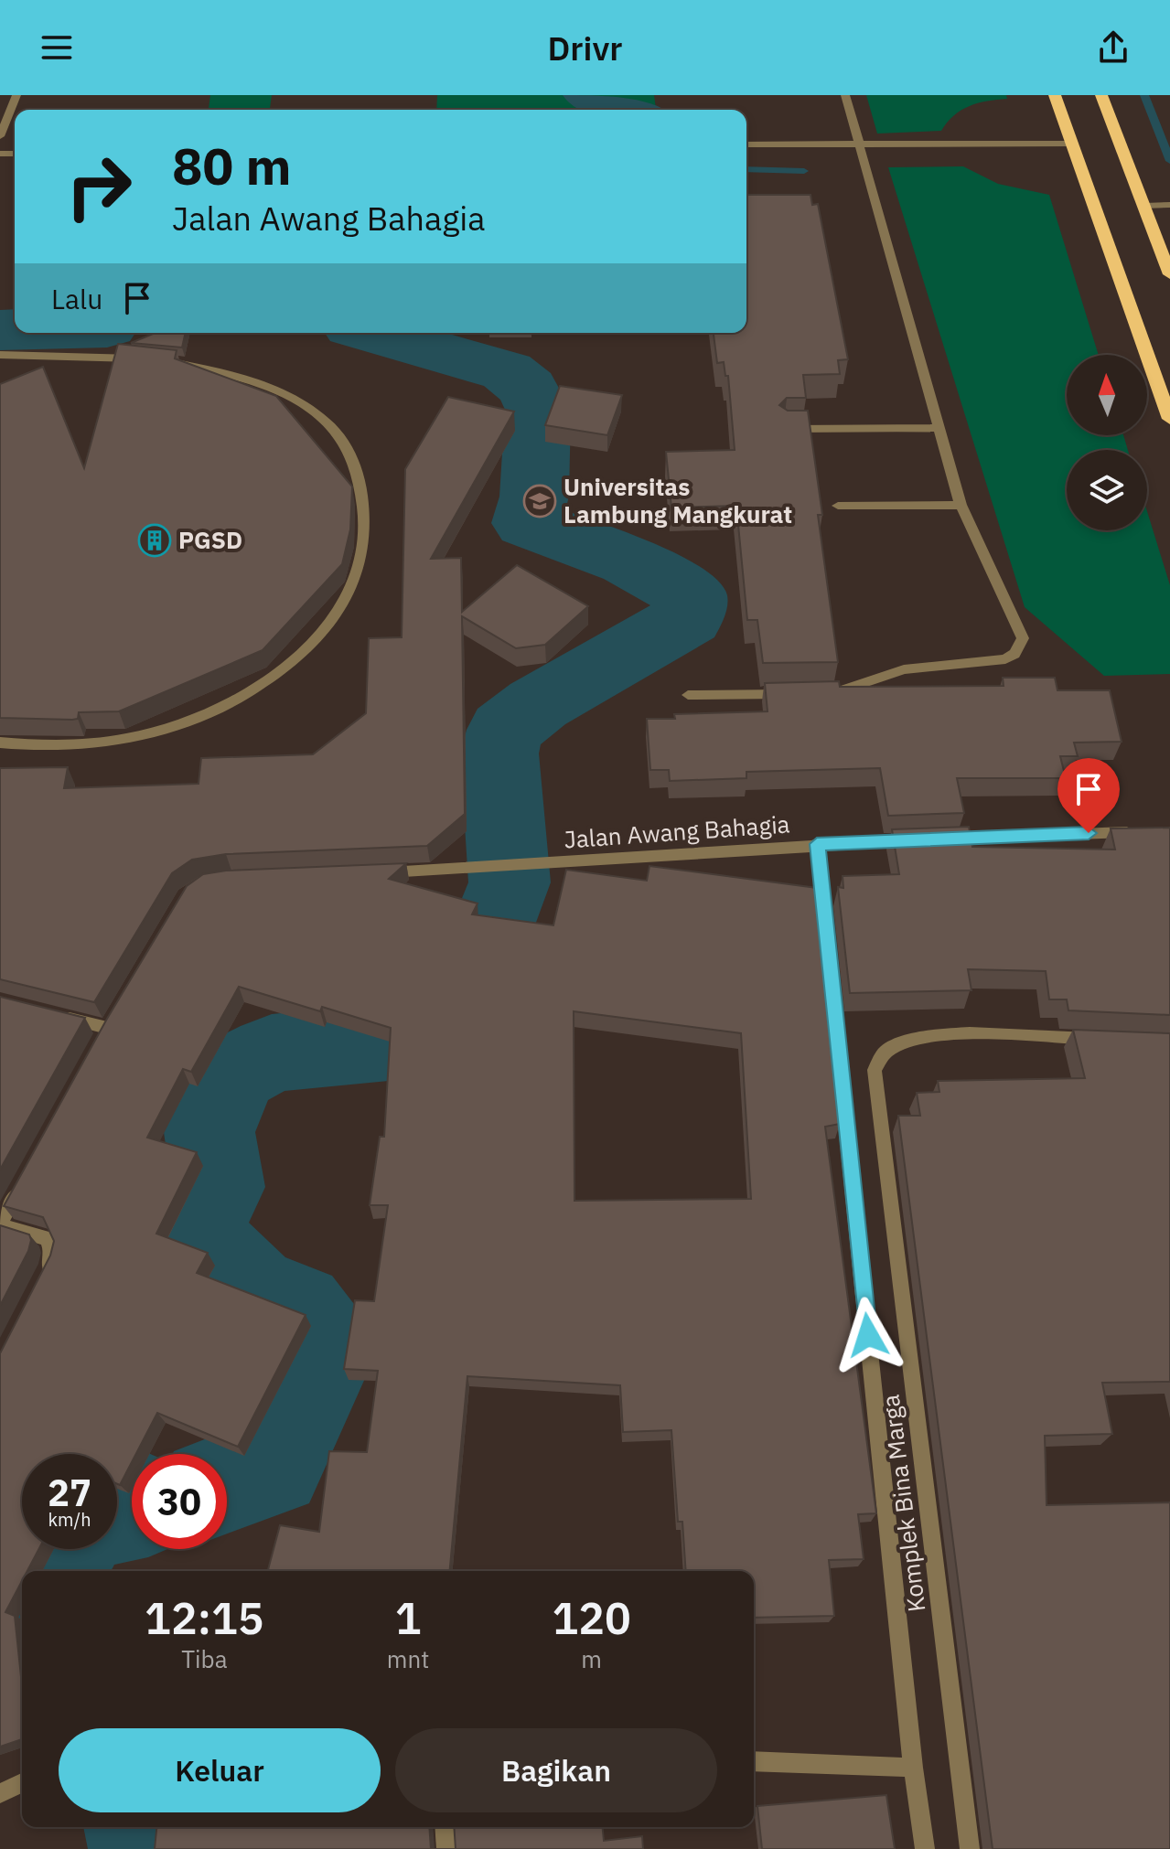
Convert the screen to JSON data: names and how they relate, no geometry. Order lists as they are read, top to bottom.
{
  "streets": {
    "street": ["Jalan Awang Bahagia", "Komplek Bina Marga"]
  },
  "places": {
    "school or university": ["Universitas Lambung Mangkurat"],
    "building": ["PGSD"]
  },
  "north": "top",
  "page": {
    "header": "Drivr",
    "turn": ["80 m", "Jalan Awang Bahagia"],
    "then": "Lalu",
    "speed": "27 km/h",
    "limit": "30",
    "eta": [
      "12:15",
      "Tiba",
      "1",
      "mnt",
      "120",
      "m"
    ],
    "buttons": ["Keluar", "Bagikan"]
  }
}
